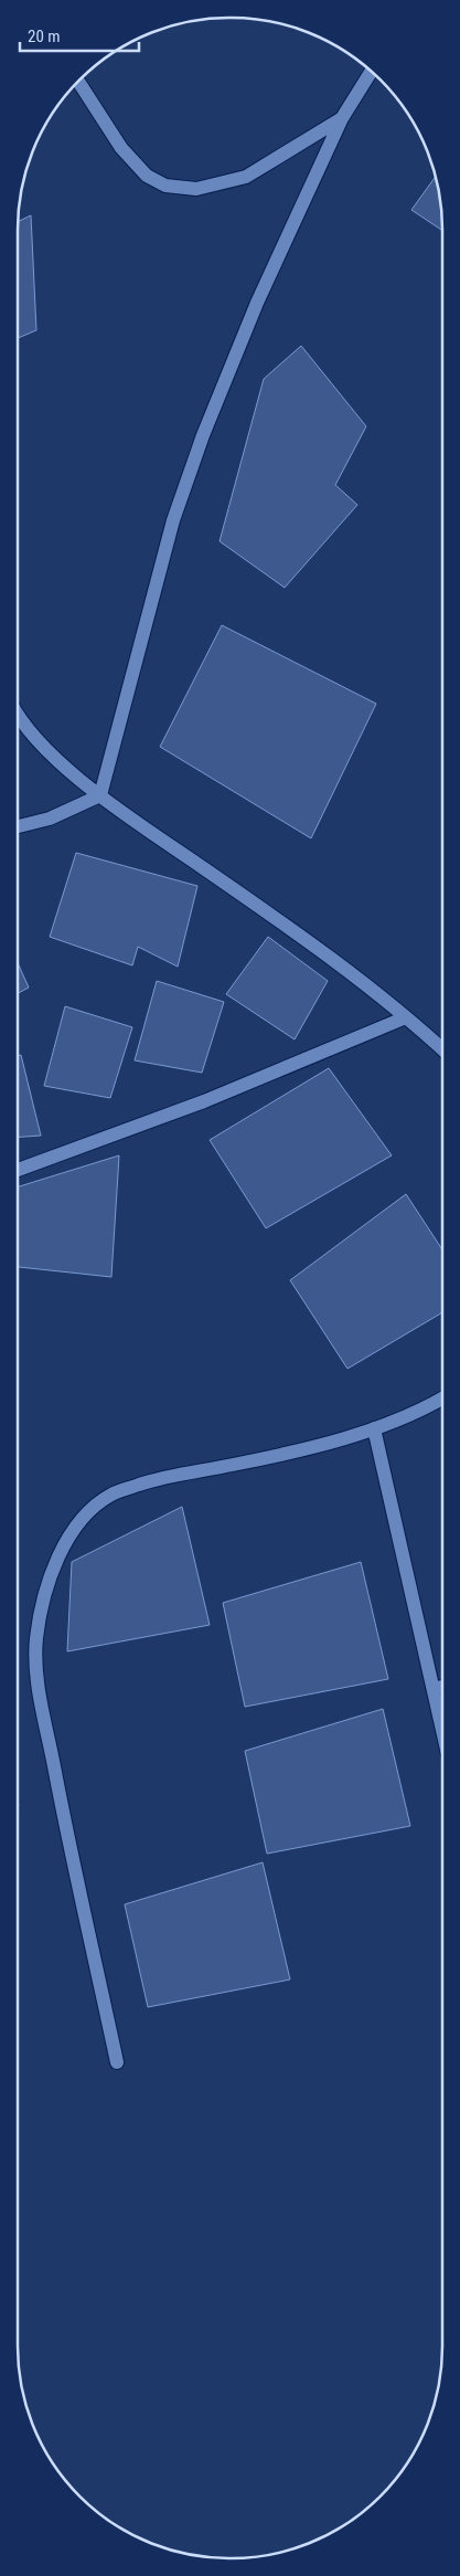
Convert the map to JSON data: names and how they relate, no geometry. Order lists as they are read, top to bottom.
{
  "scale_bar": "20 m"
}
